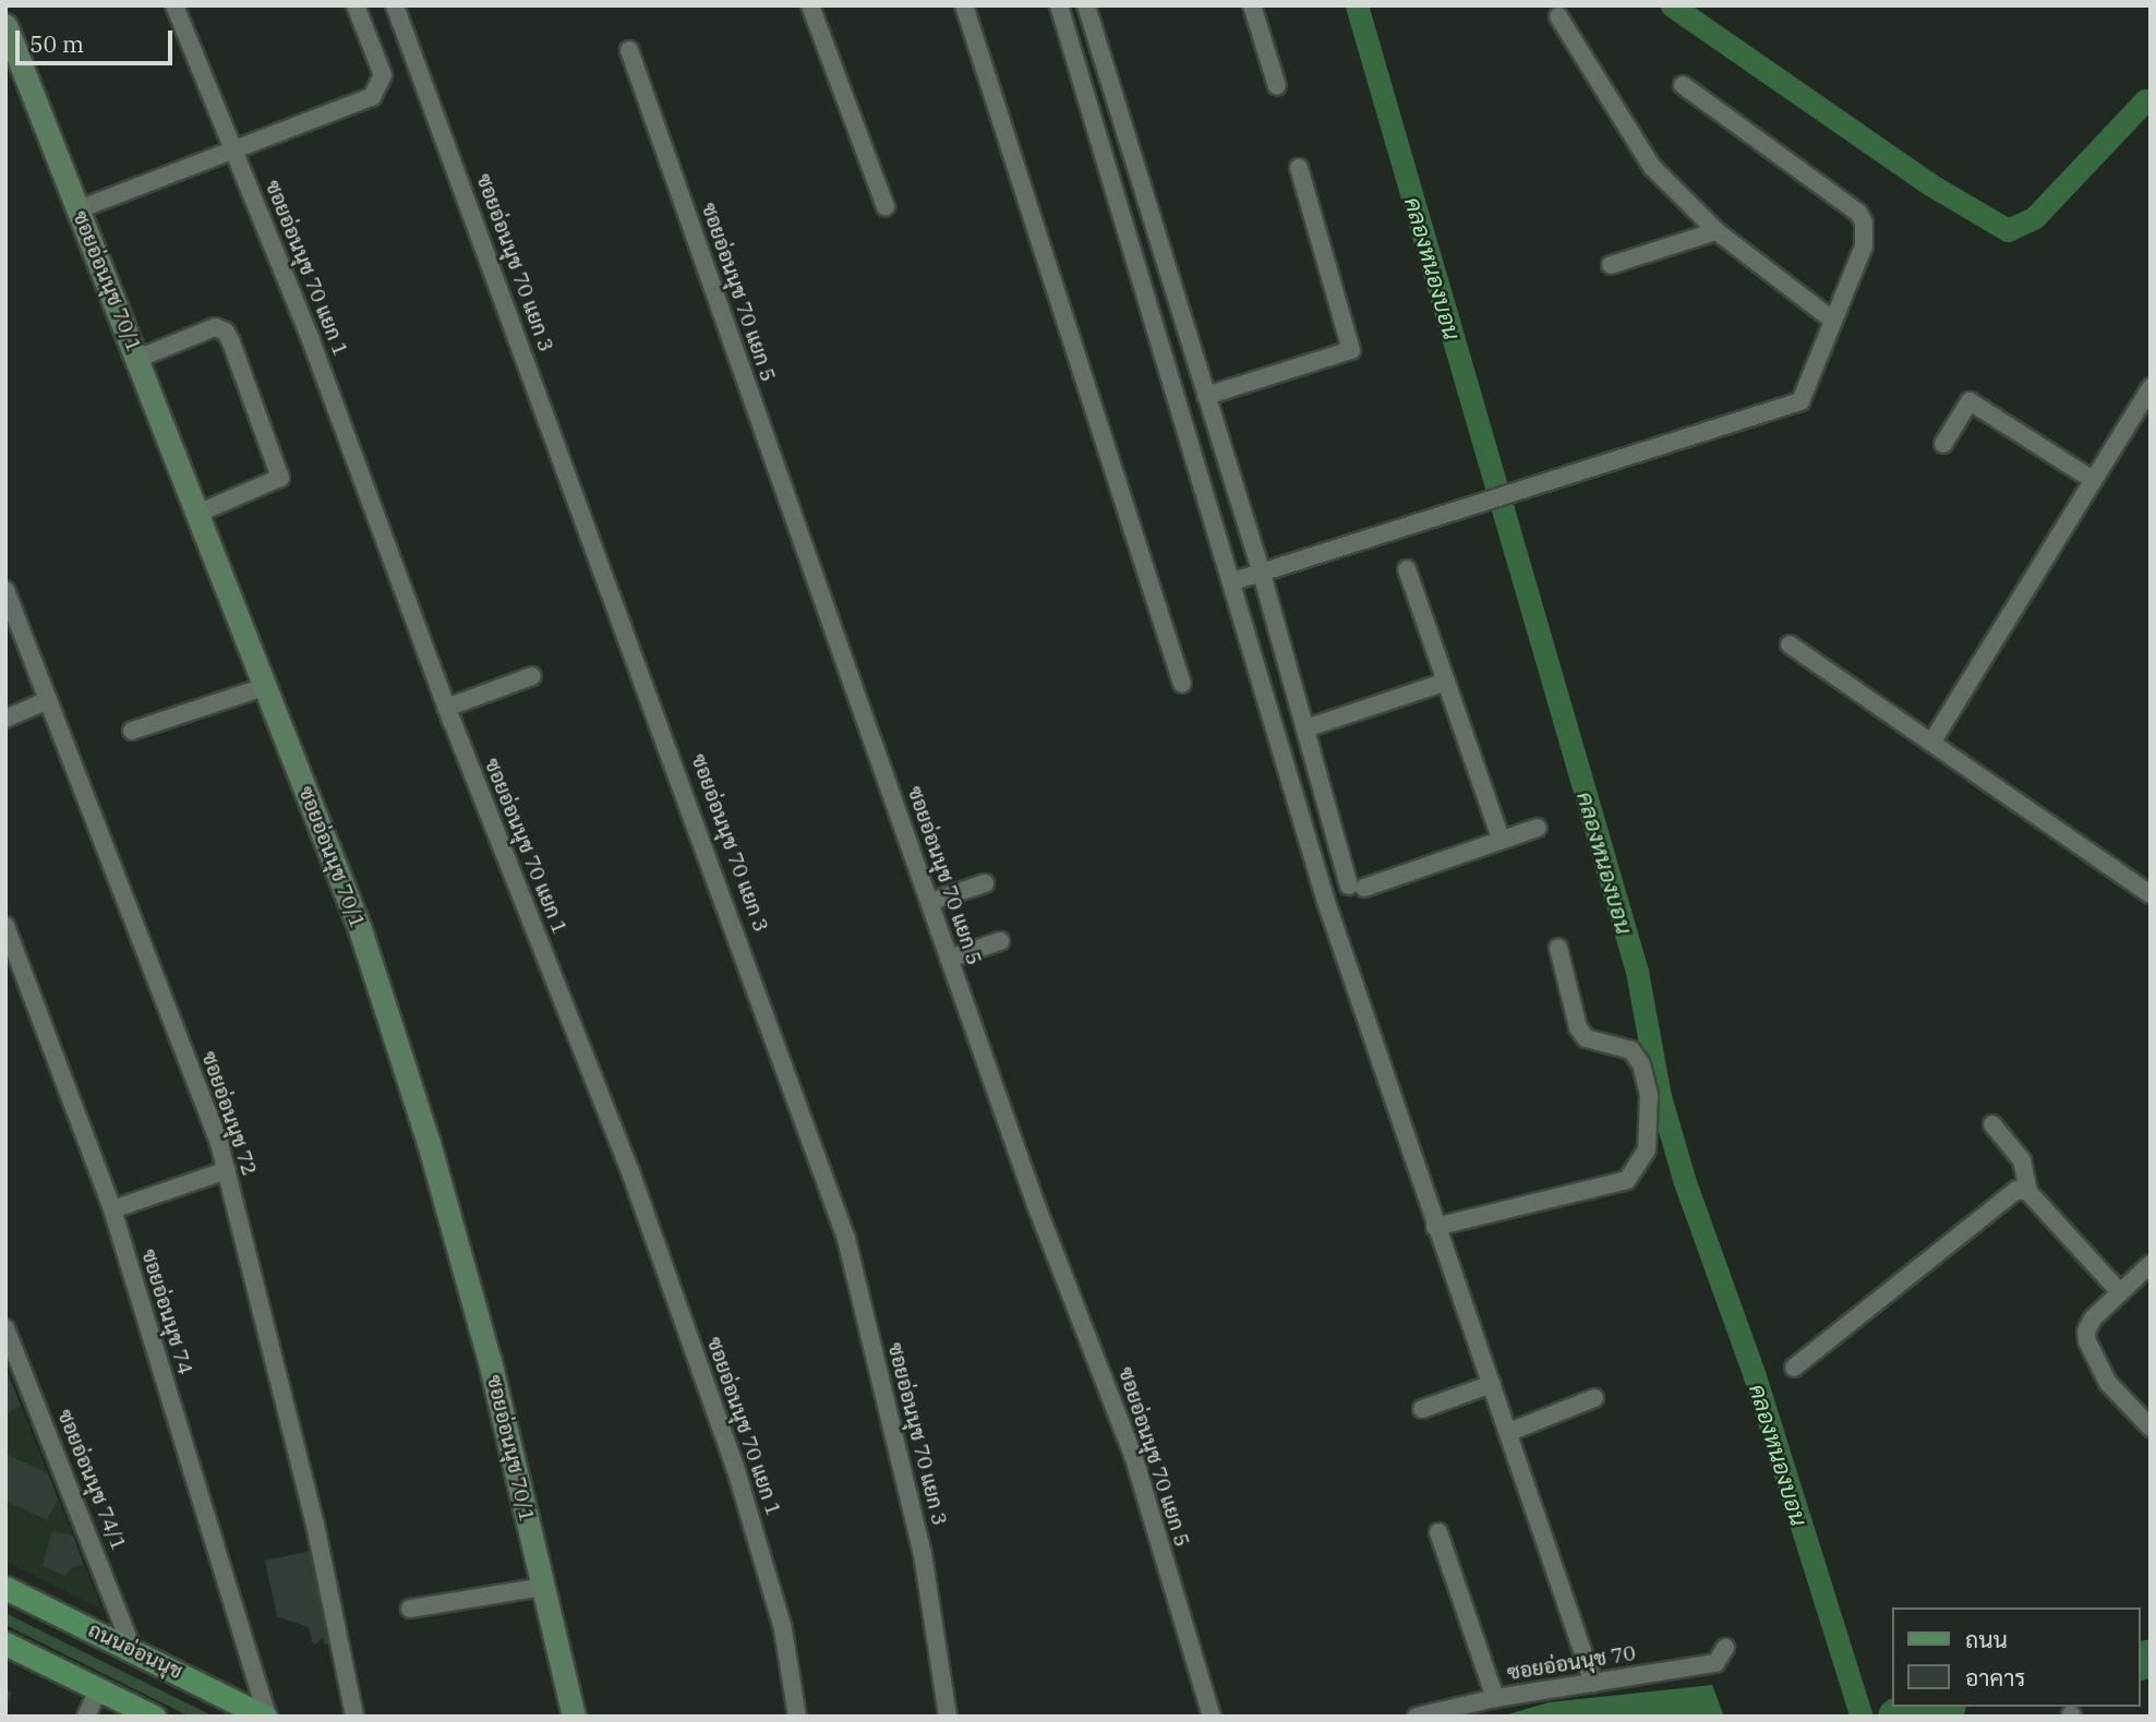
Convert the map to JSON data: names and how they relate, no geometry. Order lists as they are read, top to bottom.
{
  "streets": {
    "main road": ["ถนนอ่อนนุช"],
    "street": [
      "ซอยอ่อนนุช 70 แยก 3",
      "ซอยอ่อนนุช 70 แยก 1",
      "ซอยอ่อนนุช 70/1",
      "ซอยอ่อนนุช 70 แยก 5",
      "ซอยอ่อนนุช 72",
      "ซอยอ่อนนุช 74",
      "ซอยอ่อนนุช 74/1",
      "ซอยอ่อนนุช 70"
    ]
  },
  "crossings": [
    ["ซอยอ่อนนุช 74", "ถนนอ่อนนุช"],
    ["ซอยอ่อนนุช 74/1", "ถนนอ่อนนุช"]
  ],
  "water": ["คลองหนองบอน"],
  "legend": ["ถนน", "อาคาร"],
  "scale_bar": "50 m"
}
